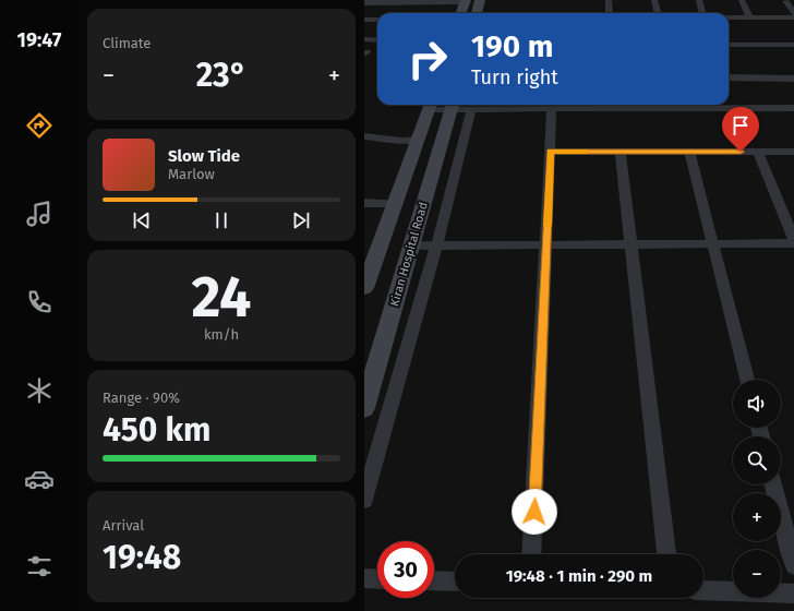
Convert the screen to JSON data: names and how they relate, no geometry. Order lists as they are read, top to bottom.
{
  "streets": {
    "main road": ["Kiran Hospital Road"]
  },
  "page": {
    "tabs": "19:47",
    "tile": [
      "Climate",
      ["24", "km/h"],
      ["Range · 90%", "450 km"],
      ["Arrival", "19:48"]
    ],
    "turn": ["190 m", "Turn right"],
    "heat": ["−", "23°", "+"],
    "song": ["Slow Tide", "Marlow"],
    "map_buttons": ["+", "−"],
    "limit": "30",
    "trip": "19:48 · 1 min · 290 m"
  }
}
